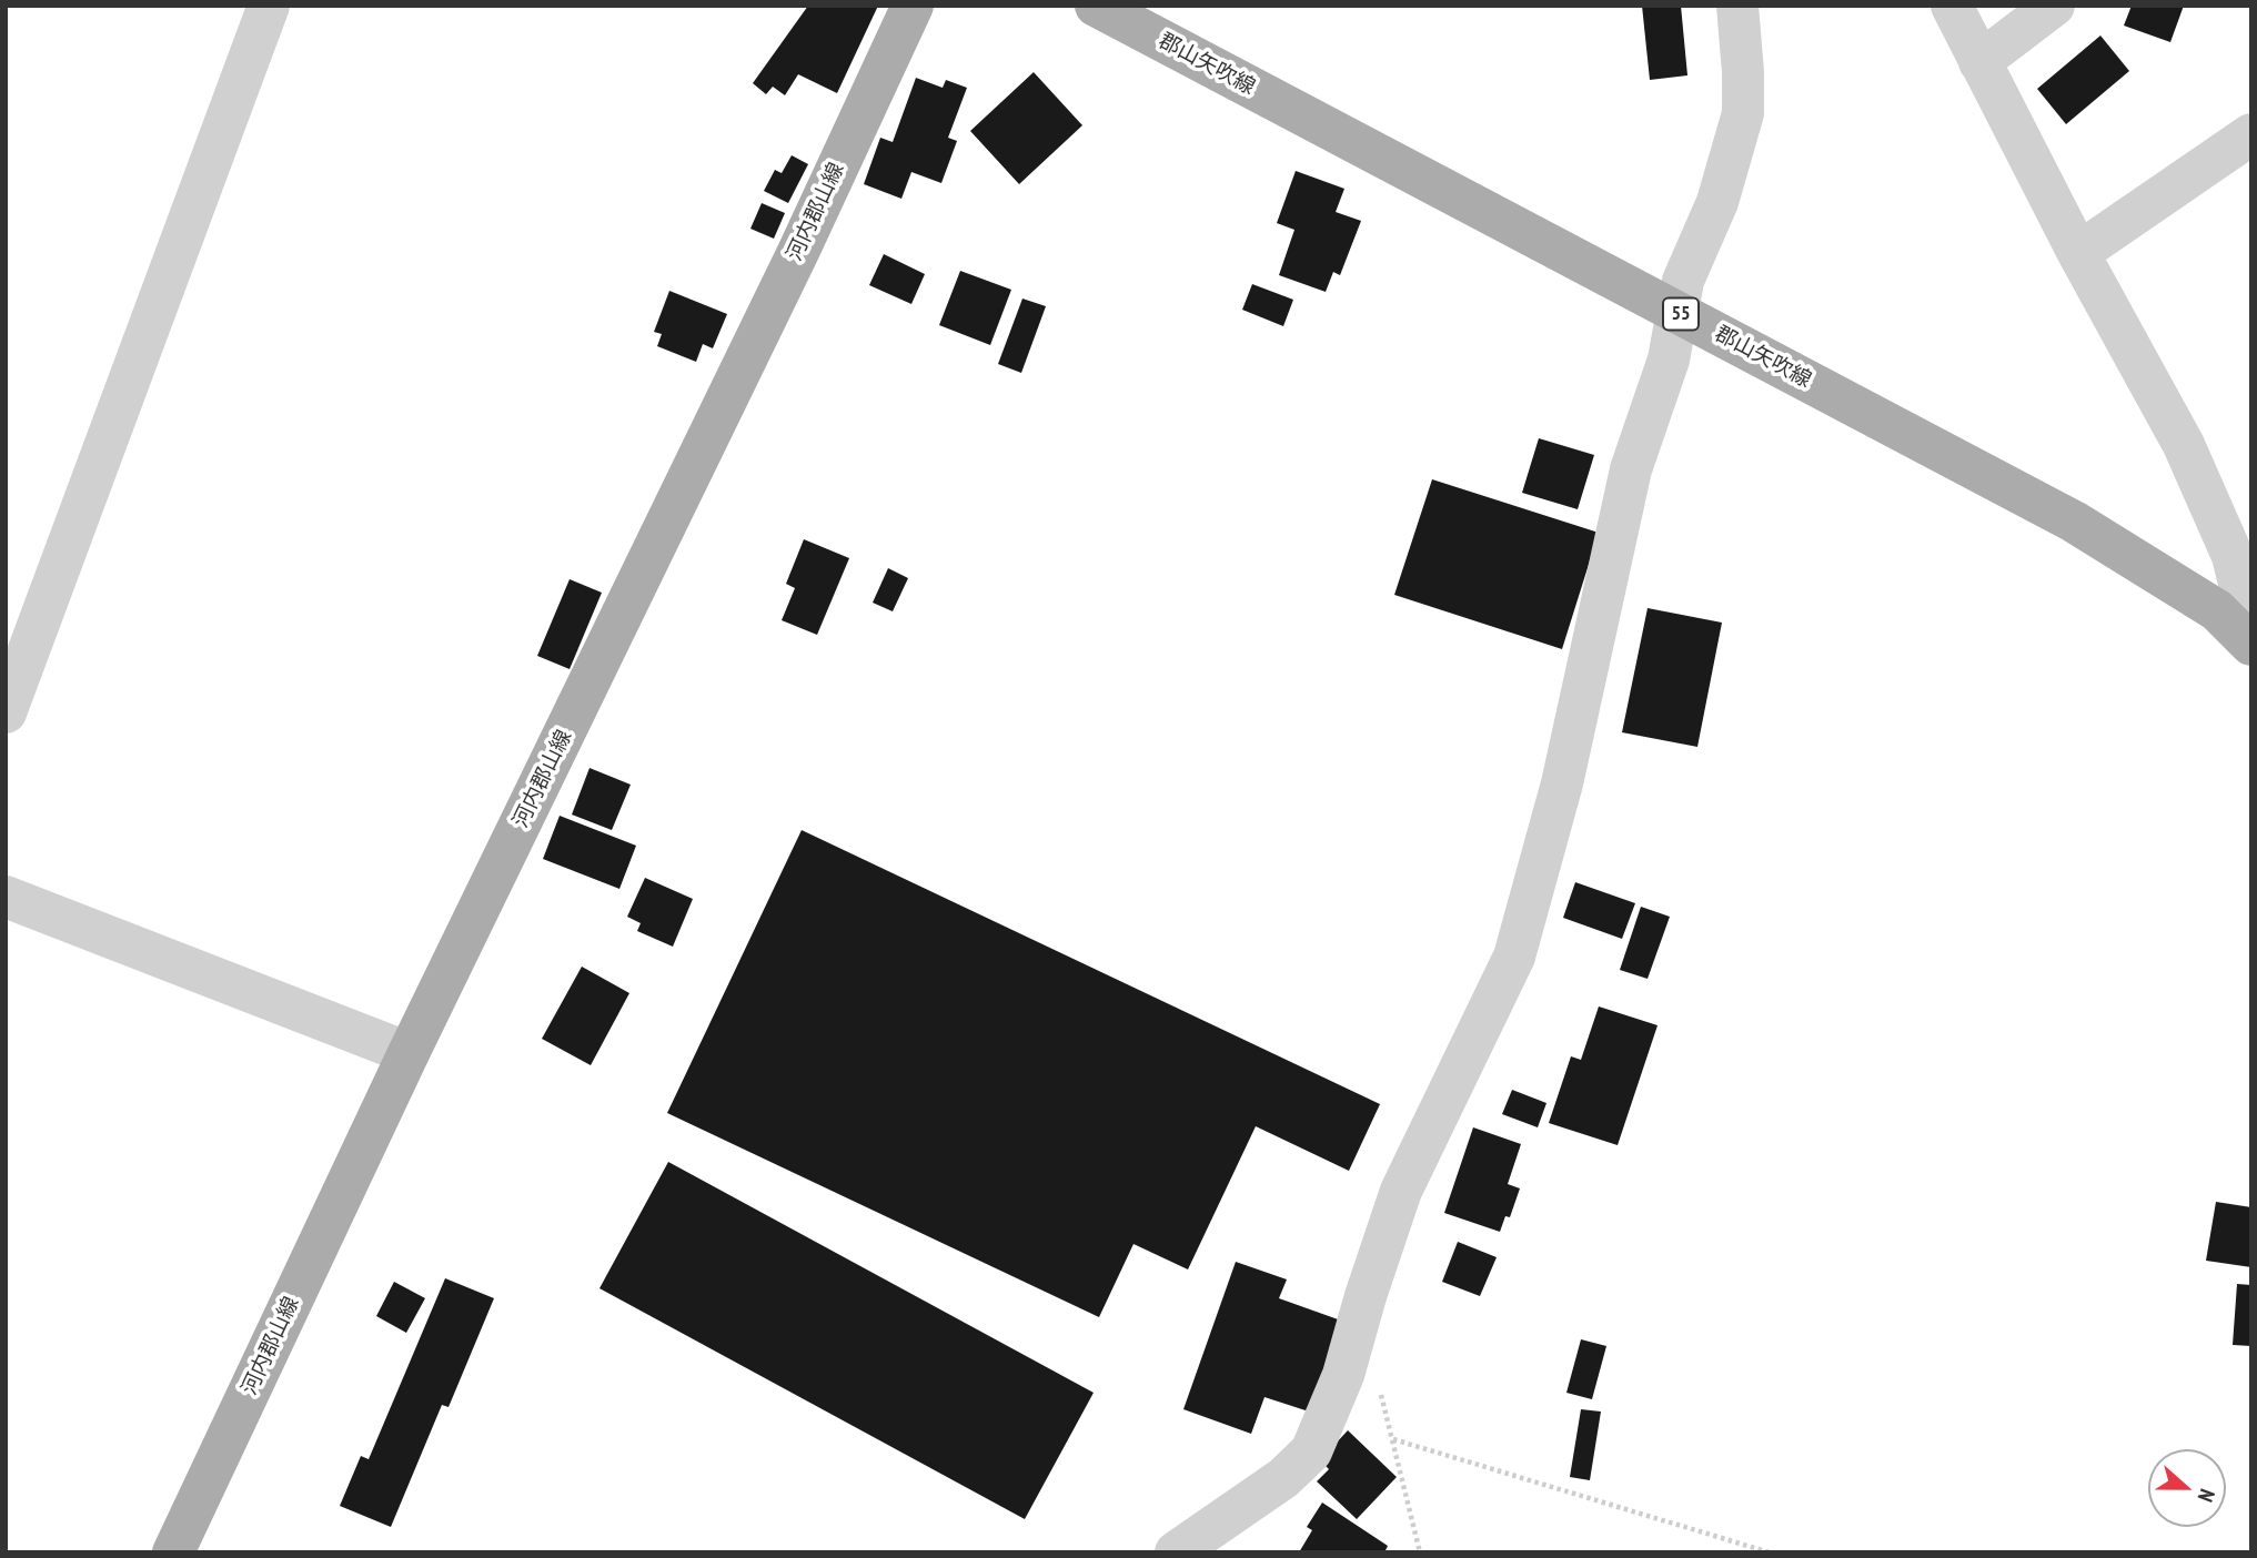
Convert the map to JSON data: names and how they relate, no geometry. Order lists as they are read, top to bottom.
{
  "streets": {
    "main road": ["郡山矢吹線", "河内郡山線", "55"]
  },
  "north": "right"
}
